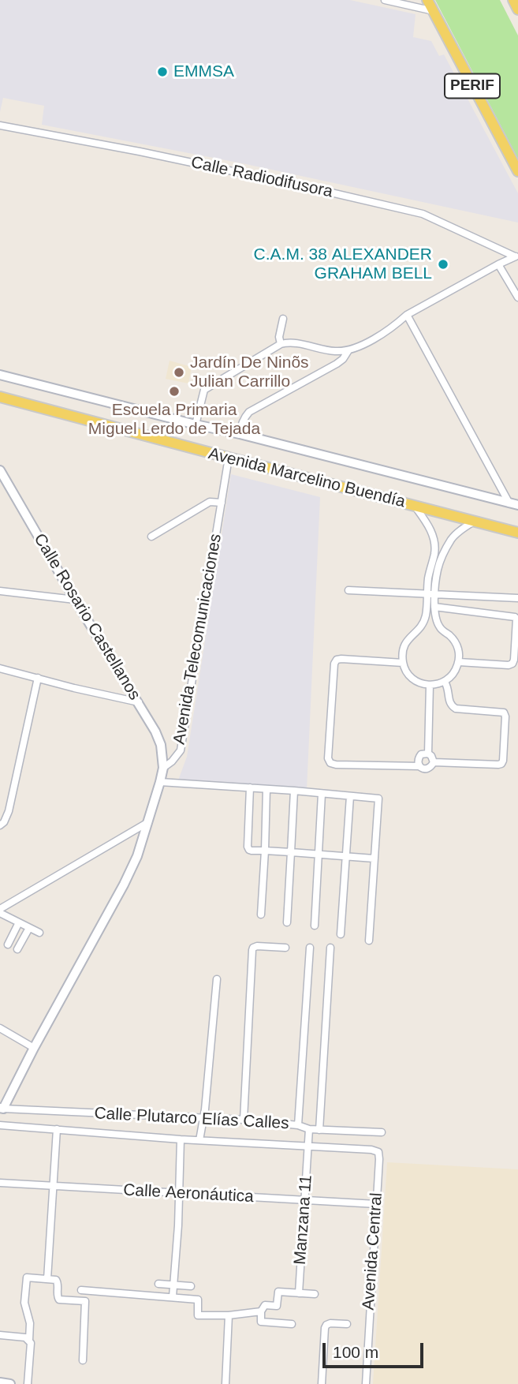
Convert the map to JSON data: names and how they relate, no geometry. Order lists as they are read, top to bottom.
{
  "streets": {
    "main road": ["PERIF", "Avenida Marcelino Buendía"],
    "street": [
      "Calle Radiodifusora",
      "Calle Rosario Castellanos",
      "Avenida Telecomunicaciones",
      "Calle Plutarco Elías Calles",
      "Calle Aeronáutica",
      "Manzana 11",
      "Avenida Central"
    ]
  },
  "crossings": [
    ["Avenida Marcelino Buendía", "Avenida Telecomunicaciones"],
    ["Calle Rosario Castellanos", "Avenida Telecomunicaciones"],
    ["Avenida Telecomunicaciones", "Calle Plutarco Elías Calles"],
    ["Calle Plutarco Elías Calles", "Manzana 11"],
    ["Calle Plutarco Elías Calles", "Avenida Central"],
    ["Calle Aeronáutica", "Manzana 11"],
    ["Calle Aeronáutica", "Avenida Central"]
  ],
  "places": [
    "EMMSA",
    "C.A.M. 38 ALEXANDER GRAHAM BELL",
    "Jardín De Ninõs Julian Carrillo",
    "Escuela Primaria Miguel Lerdo de Tejada"
  ],
  "scale_bar": "100 m"
}
